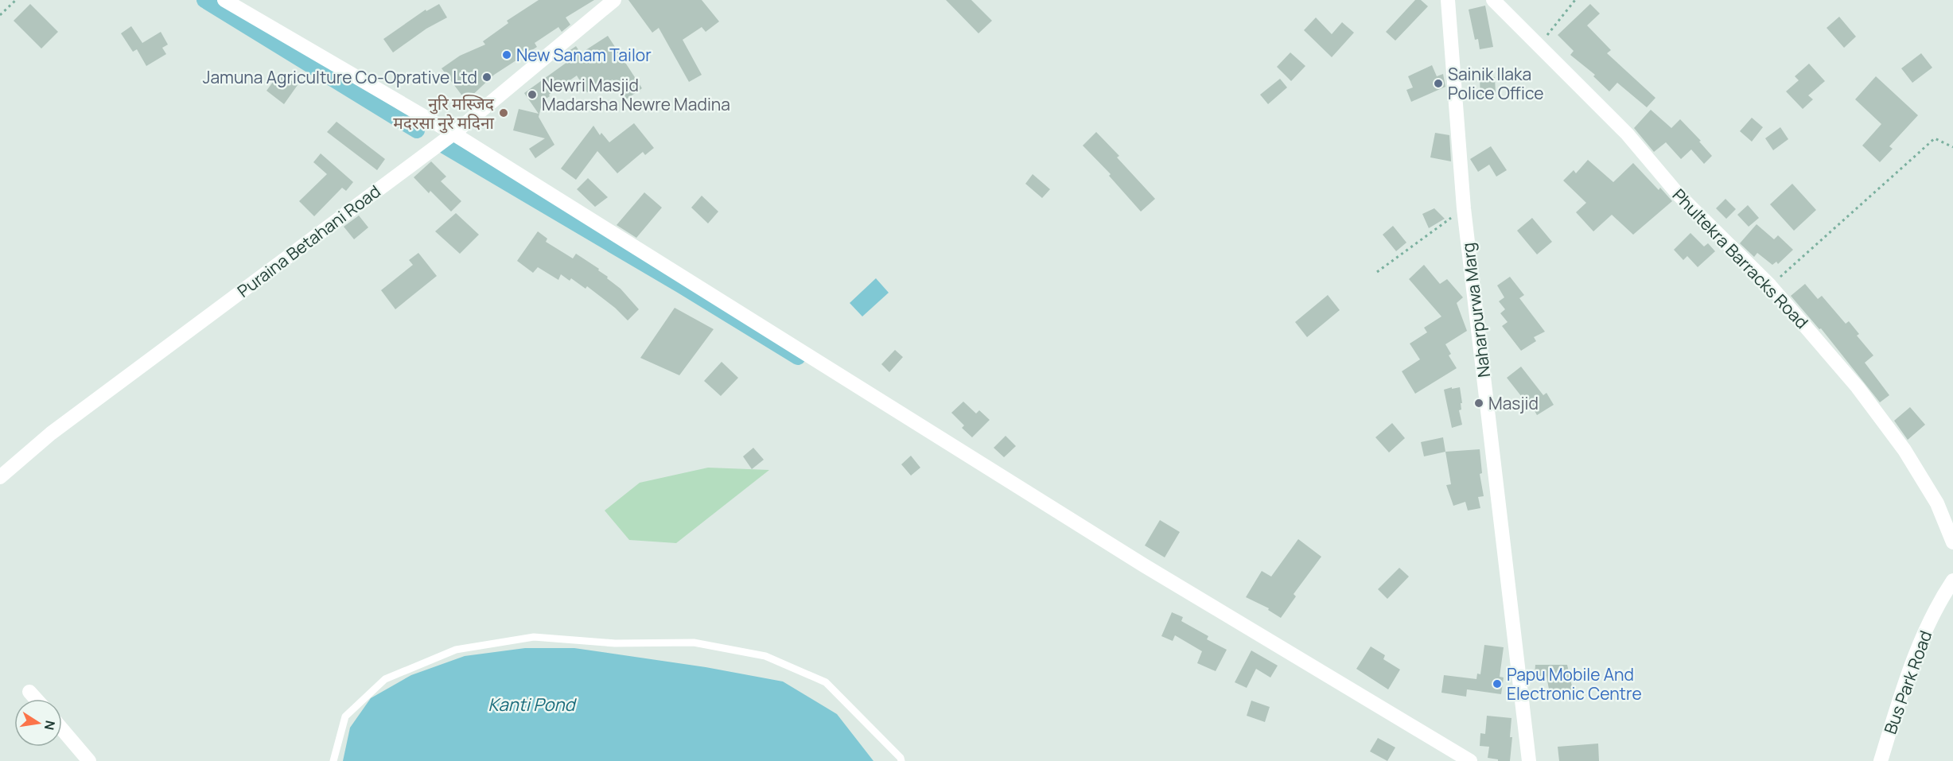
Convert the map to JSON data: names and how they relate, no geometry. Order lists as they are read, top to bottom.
{
  "streets": {
    "street": [
      "Puraina Betahani Road",
      "Phultekra Barracks Road",
      "Naharpurwa Marg",
      "Bus Park Road"
    ]
  },
  "water": ["Kanti Pond"],
  "places": [
    "New Sanam Tailor",
    "Jamuna Agriculture Co-Oprative Ltd",
    "Sainik Ilaka Police Office",
    "Newri Masjid Madarsha Newre Madina",
    "नुरि मस्जिद मदरसा नुरे मदिना",
    "Masjid",
    "Papu Mobile And Electronic Centre"
  ],
  "north": "right"
}
